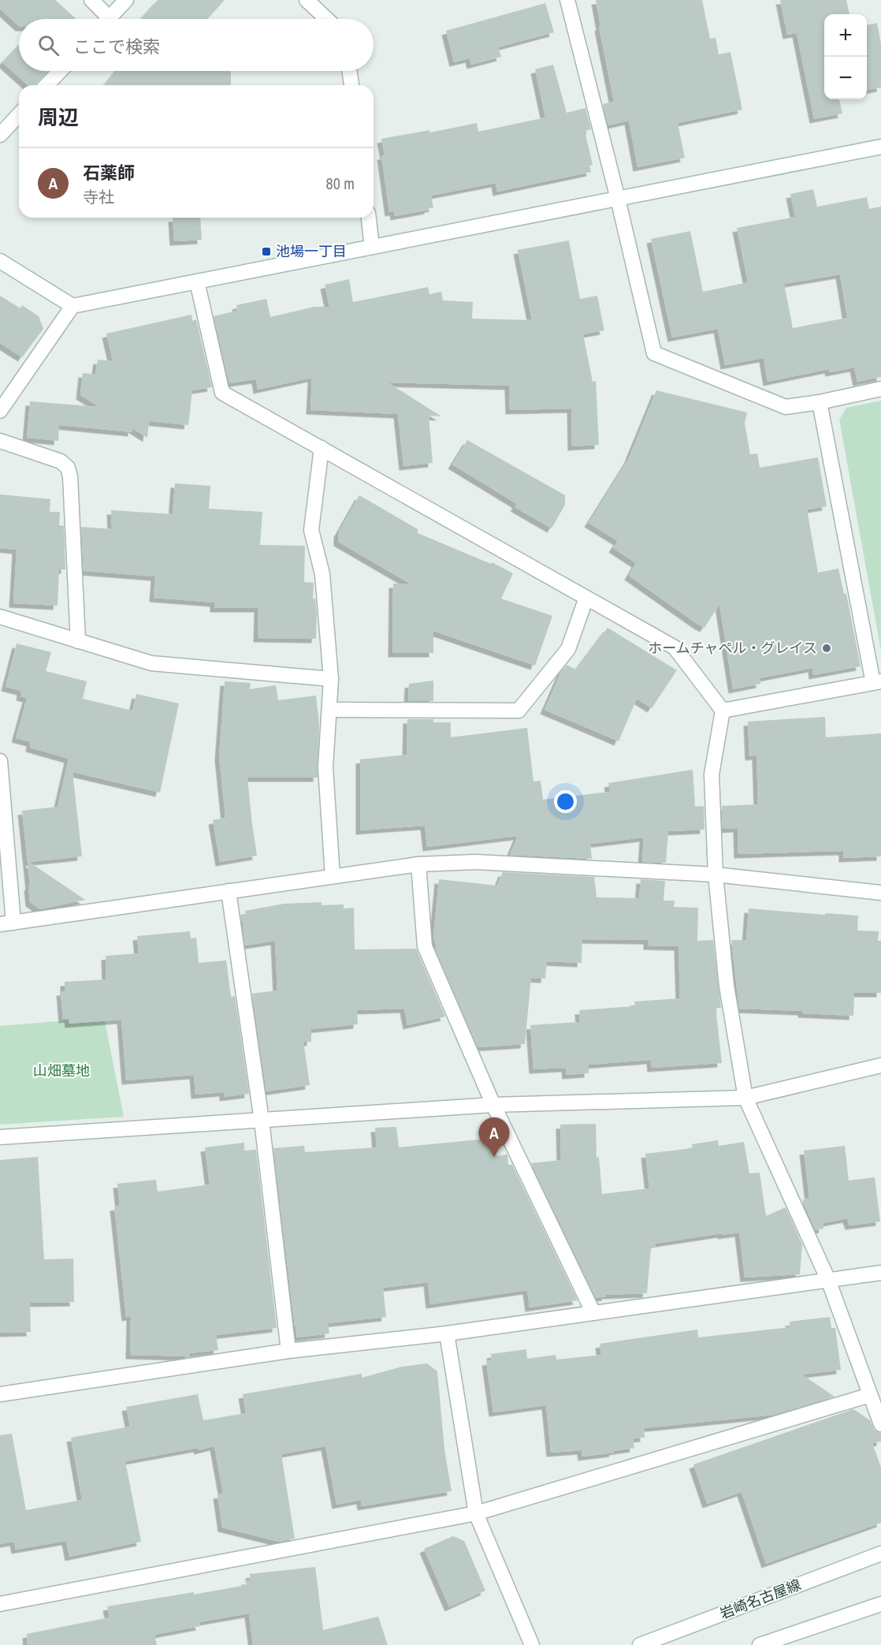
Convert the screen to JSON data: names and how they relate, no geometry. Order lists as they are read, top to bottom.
{
  "streets": {
    "street": ["岩崎名古屋線"]
  },
  "parks": ["山畑墓地"],
  "places": {
    "transit": ["池場一丁目"],
    "other": ["ホームチャペル・グレイス"]
  },
  "page": {
    "map_buttons": ["+", "−"],
    "search": "ここで検索",
    "heading": "周辺",
    "list": [
      {
        "mark": "A",
        "name": "石薬師",
        "note": "寺社",
        "value": "80 m"
      }
    ],
    "pins": "A"
  }
}
